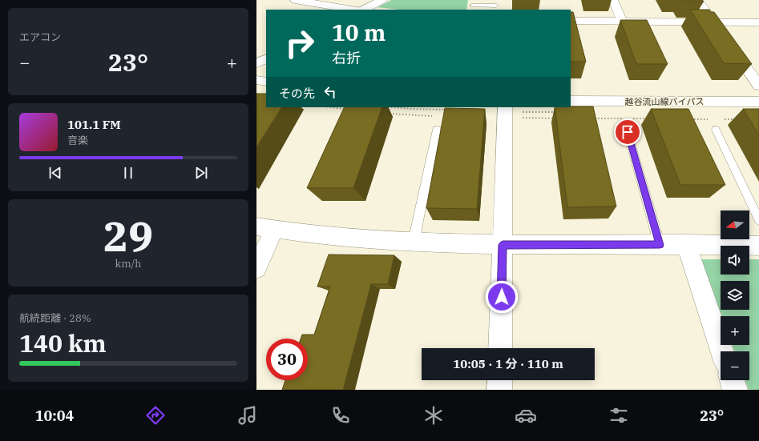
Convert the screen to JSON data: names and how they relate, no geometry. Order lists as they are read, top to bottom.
{
  "streets": {
    "street": ["越谷流山線バイパス"]
  },
  "north": "left",
  "page": {
    "tile": [
      "エアコン",
      ["29", "km/h"],
      ["航続距離 · 28%", "140 km"]
    ],
    "turn": ["10 m", "右折"],
    "heat": ["−", "23°", "+"],
    "then": "その先",
    "song": ["101.1 FM", "音楽"],
    "map_buttons": ["+", "−"],
    "limit": "30",
    "trip": "10:05 · 1 分 · 110 m",
    "tabs": ["10:04", "23°"]
  }
}
